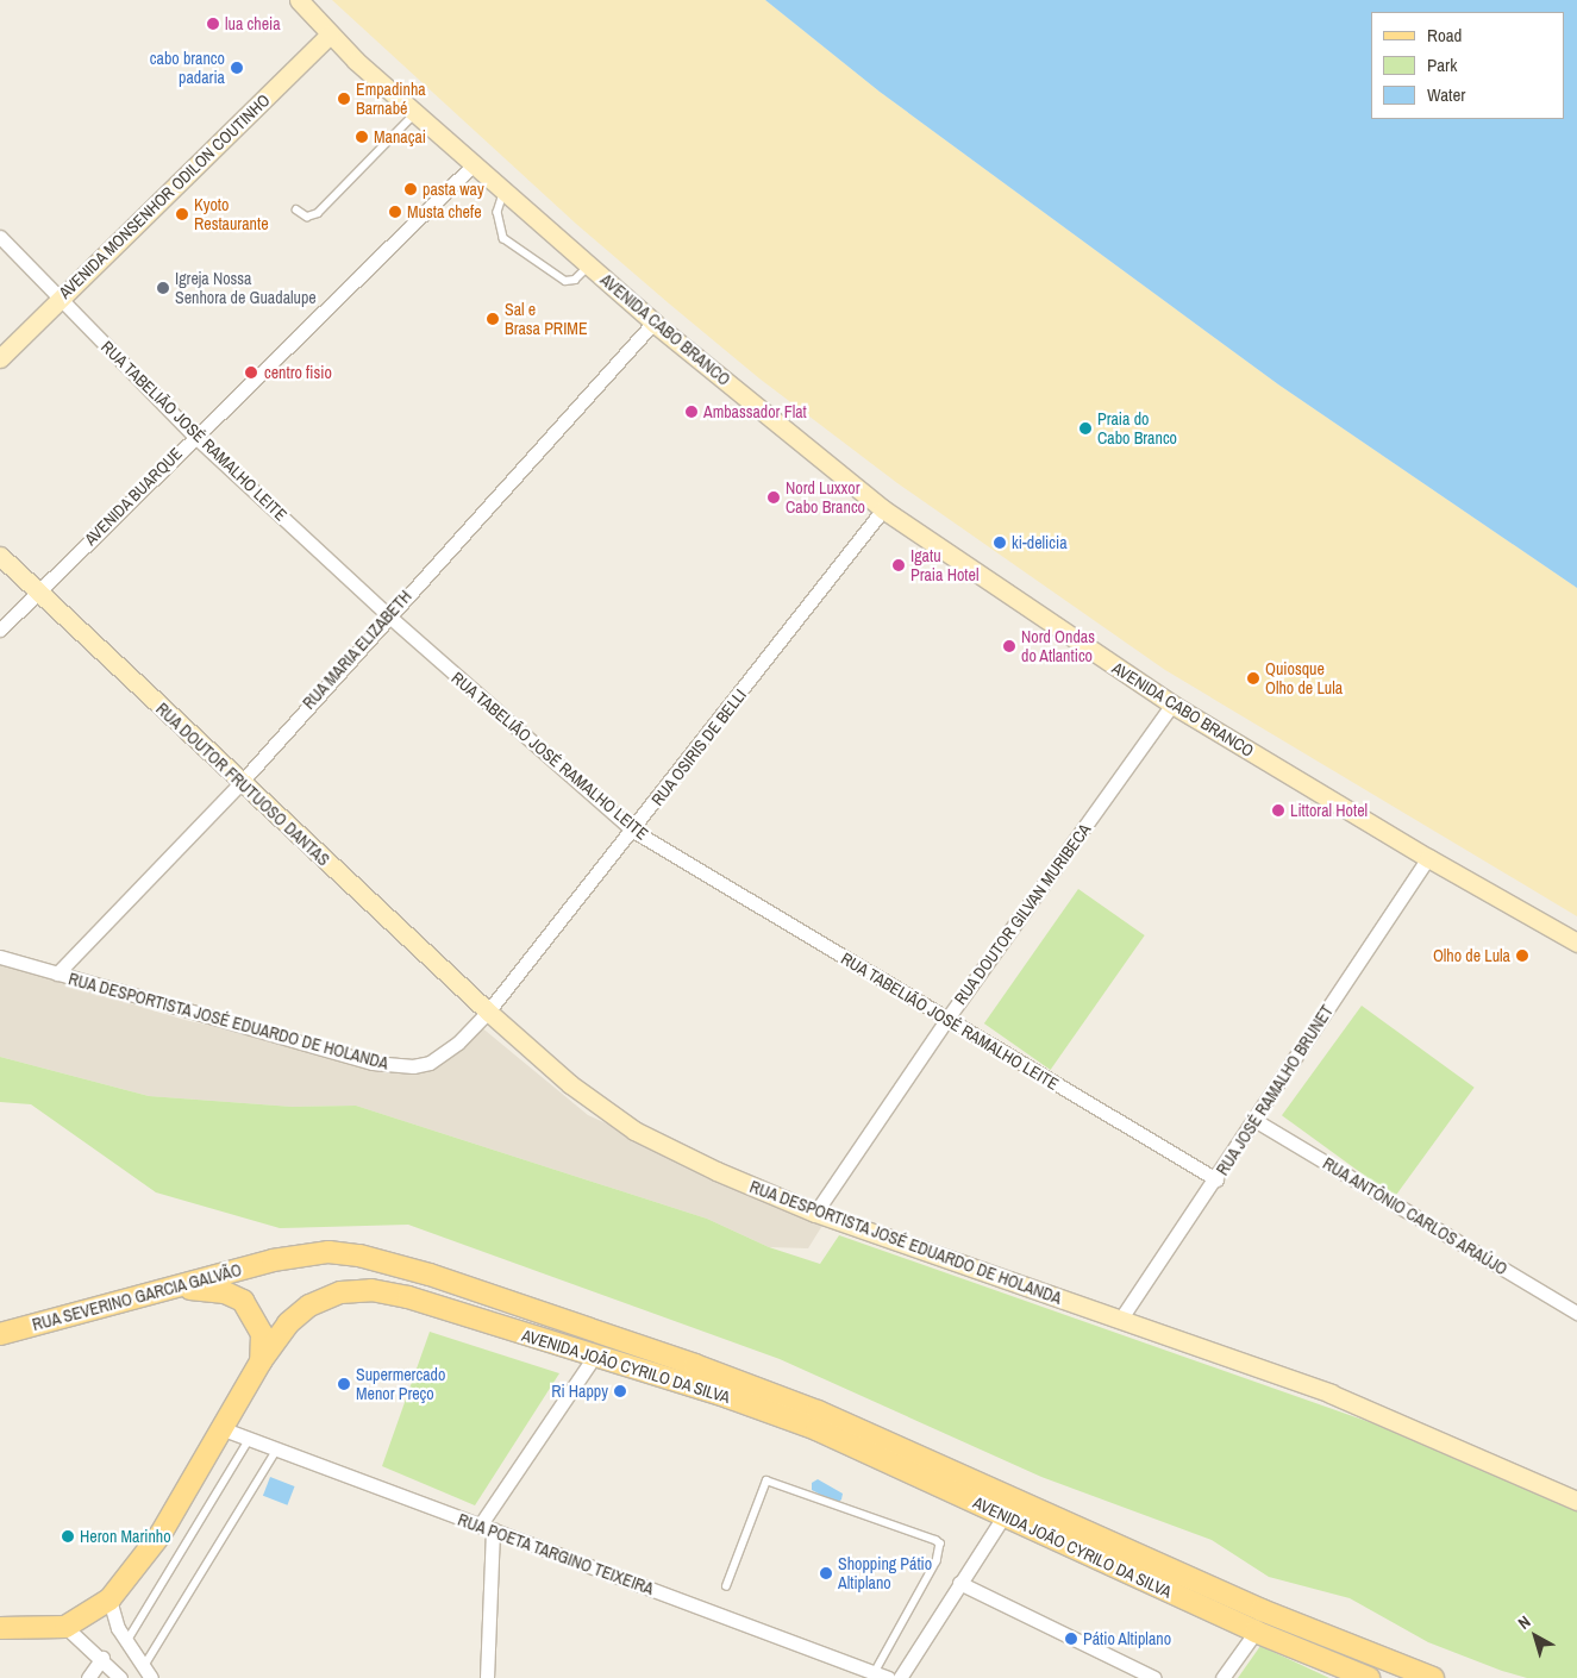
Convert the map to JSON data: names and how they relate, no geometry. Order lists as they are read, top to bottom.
{
  "streets": {
    "main road": [
      "AVENIDA MONSENHOR ODILON COUTINHO",
      "AVENIDA CABO BRANCO",
      "RUA DOUTOR FRUTUOSO DANTAS",
      "RUA DESPORTISTA JOSÉ EDUARDO DE HOLANDA",
      "RUA SEVERINO GARCIA GALVÃO",
      "AVENIDA JOÃO CYRILO DA SILVA"
    ],
    "street": [
      "RUA TABELIÃO JOSÉ RAMALHO LEITE",
      "AVENIDA BUARQUE",
      "RUA MARIA ELIZABETH",
      "RUA OSIRIS DE BELLI",
      "RUA DOUTOR GILVAN MURIBECA",
      "RUA JOSÉ RAMALHO BRUNET",
      "RUA ANTÔNIO CARLOS ARAÚJO",
      "RUA POETA TARGINO TEIXEIRA"
    ]
  },
  "crossings": [
    ["AVENIDA MONSENHOR ODILON COUTINHO", "AVENIDA CABO BRANCO"],
    ["AVENIDA MONSENHOR ODILON COUTINHO", "RUA TABELIÃO JOSÉ RAMALHO LEITE"],
    ["AVENIDA CABO BRANCO", "AVENIDA BUARQUE"],
    ["AVENIDA CABO BRANCO", "RUA MARIA ELIZABETH"],
    ["AVENIDA CABO BRANCO", "RUA OSIRIS DE BELLI"],
    ["AVENIDA CABO BRANCO", "RUA DOUTOR GILVAN MURIBECA"],
    ["AVENIDA CABO BRANCO", "RUA JOSÉ RAMALHO BRUNET"],
    ["RUA TABELIÃO JOSÉ RAMALHO LEITE", "AVENIDA BUARQUE"],
    ["RUA TABELIÃO JOSÉ RAMALHO LEITE", "RUA MARIA ELIZABETH"],
    ["RUA TABELIÃO JOSÉ RAMALHO LEITE", "RUA OSIRIS DE BELLI"],
    ["RUA TABELIÃO JOSÉ RAMALHO LEITE", "RUA DOUTOR GILVAN MURIBECA"],
    ["RUA TABELIÃO JOSÉ RAMALHO LEITE", "RUA JOSÉ RAMALHO BRUNET"],
    ["AVENIDA BUARQUE", "RUA DOUTOR FRUTUOSO DANTAS"],
    ["RUA MARIA ELIZABETH", "RUA DOUTOR FRUTUOSO DANTAS"],
    ["RUA MARIA ELIZABETH", "RUA DESPORTISTA JOSÉ EDUARDO DE HOLANDA"],
    ["RUA OSIRIS DE BELLI", "RUA DOUTOR FRUTUOSO DANTAS"],
    ["RUA OSIRIS DE BELLI", "RUA DESPORTISTA JOSÉ EDUARDO DE HOLANDA"],
    ["RUA DOUTOR FRUTUOSO DANTAS", "RUA DESPORTISTA JOSÉ EDUARDO DE HOLANDA"],
    ["RUA DOUTOR GILVAN MURIBECA", "RUA DESPORTISTA JOSÉ EDUARDO DE HOLANDA"],
    ["RUA DESPORTISTA JOSÉ EDUARDO DE HOLANDA", "RUA JOSÉ RAMALHO BRUNET"],
    ["RUA JOSÉ RAMALHO BRUNET", "RUA ANTÔNIO CARLOS ARAÚJO"],
    ["RUA SEVERINO GARCIA GALVÃO", "AVENIDA JOÃO CYRILO DA SILVA"],
    ["AVENIDA JOÃO CYRILO DA SILVA", "RUA POETA TARGINO TEIXEIRA"]
  ],
  "places": [
    "lua cheia",
    "cabo branco padaria",
    "Empadinha Barnabé",
    "Manaçai",
    "pasta way",
    "Musta chefe",
    "Kyoto Restaurante",
    "Igreja Nossa Senhora de Guadalupe",
    "Sal e Brasa PRIME",
    "centro fisio",
    "Ambassador Flat",
    "Praia do Cabo Branco",
    "Nord Luxxor Cabo Branco",
    "ki-delicia",
    "Igatu Praia Hotel",
    "Nord Ondas do Atlantico",
    "Quiosque Olho de Lula",
    "Littoral Hotel",
    "Olho de Lula",
    "Supermercado Menor Preço",
    "Ri Happy",
    "Heron Marinho",
    "Shopping Pátio Altiplano",
    "Pátio Altiplano"
  ],
  "legend": ["Road", "Park", "Water"],
  "north": "top left"
}
